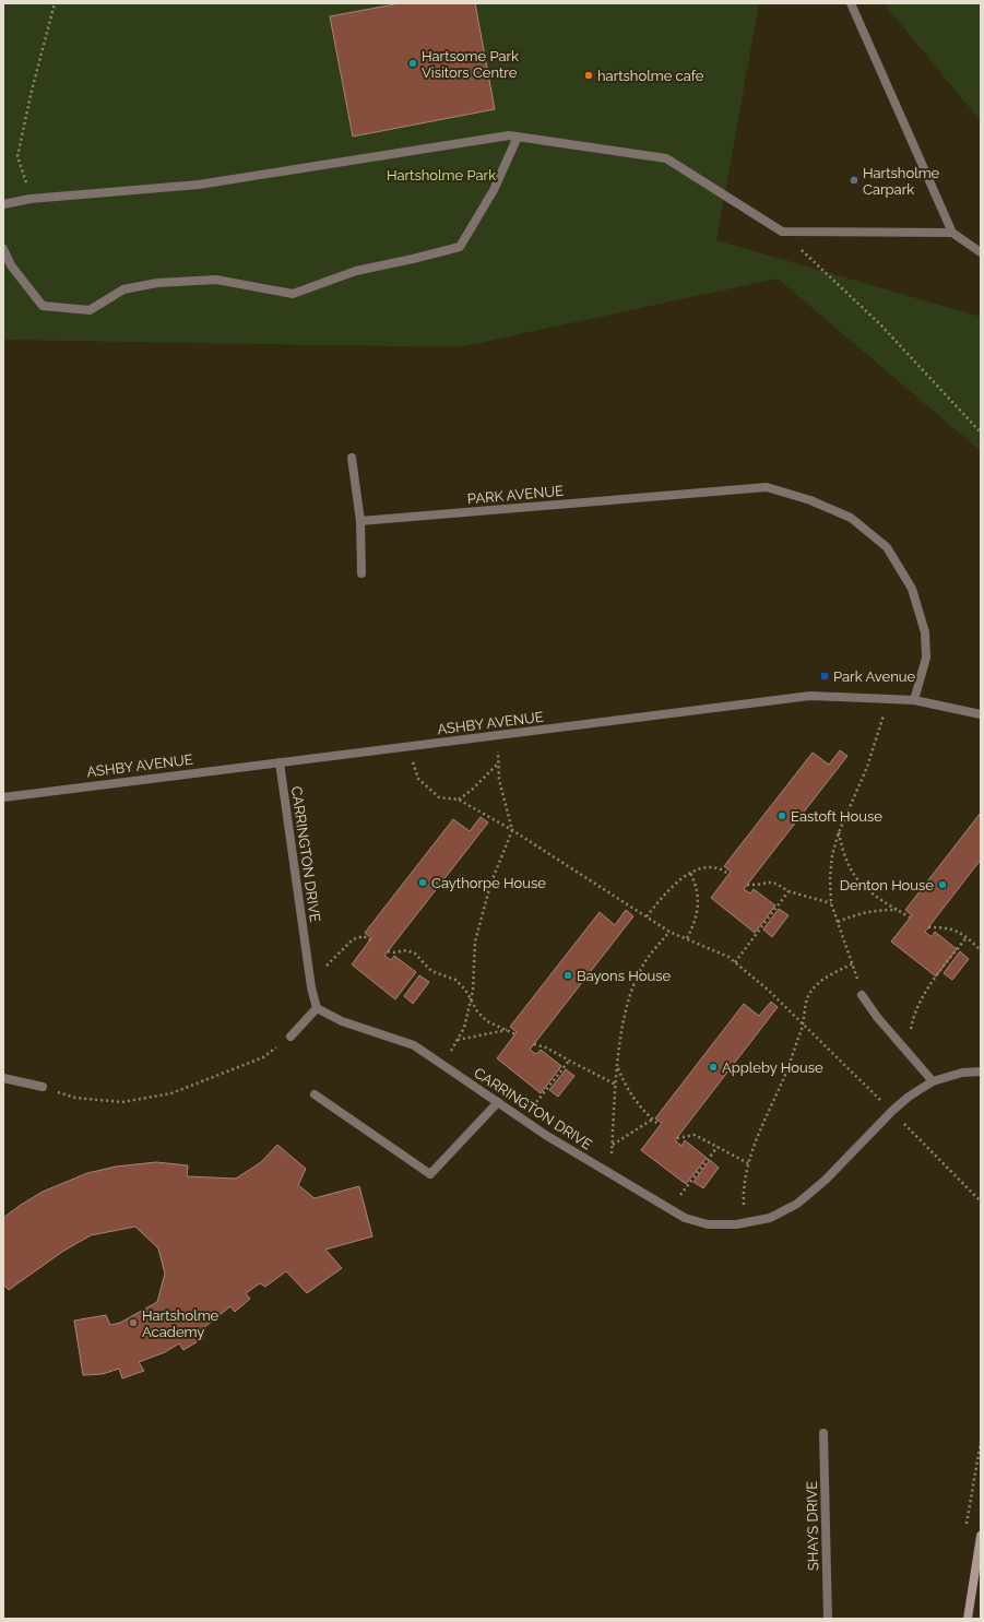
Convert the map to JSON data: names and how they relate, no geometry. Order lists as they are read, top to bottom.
{
  "streets": {
    "street": [
      "PARK AVENUE",
      "ASHBY AVENUE",
      "CARRINGTON DRIVE",
      "SHAYS DRIVE"
    ]
  },
  "crossings": [
    ["PARK AVENUE", "ASHBY AVENUE"],
    ["ASHBY AVENUE", "CARRINGTON DRIVE"]
  ],
  "parks": ["Hartsholme Park"],
  "places": {
    "other": [
      "Hartsome Park Visitors Centre",
      "hartsholme cafe",
      "Hartsholme Carpark",
      "Eastoft House",
      "Caythorpe House",
      "Denton House",
      "Bayons House",
      "Appleby House",
      "Hartsholme Academy"
    ],
    "transit": ["Park Avenue"]
  }
}
